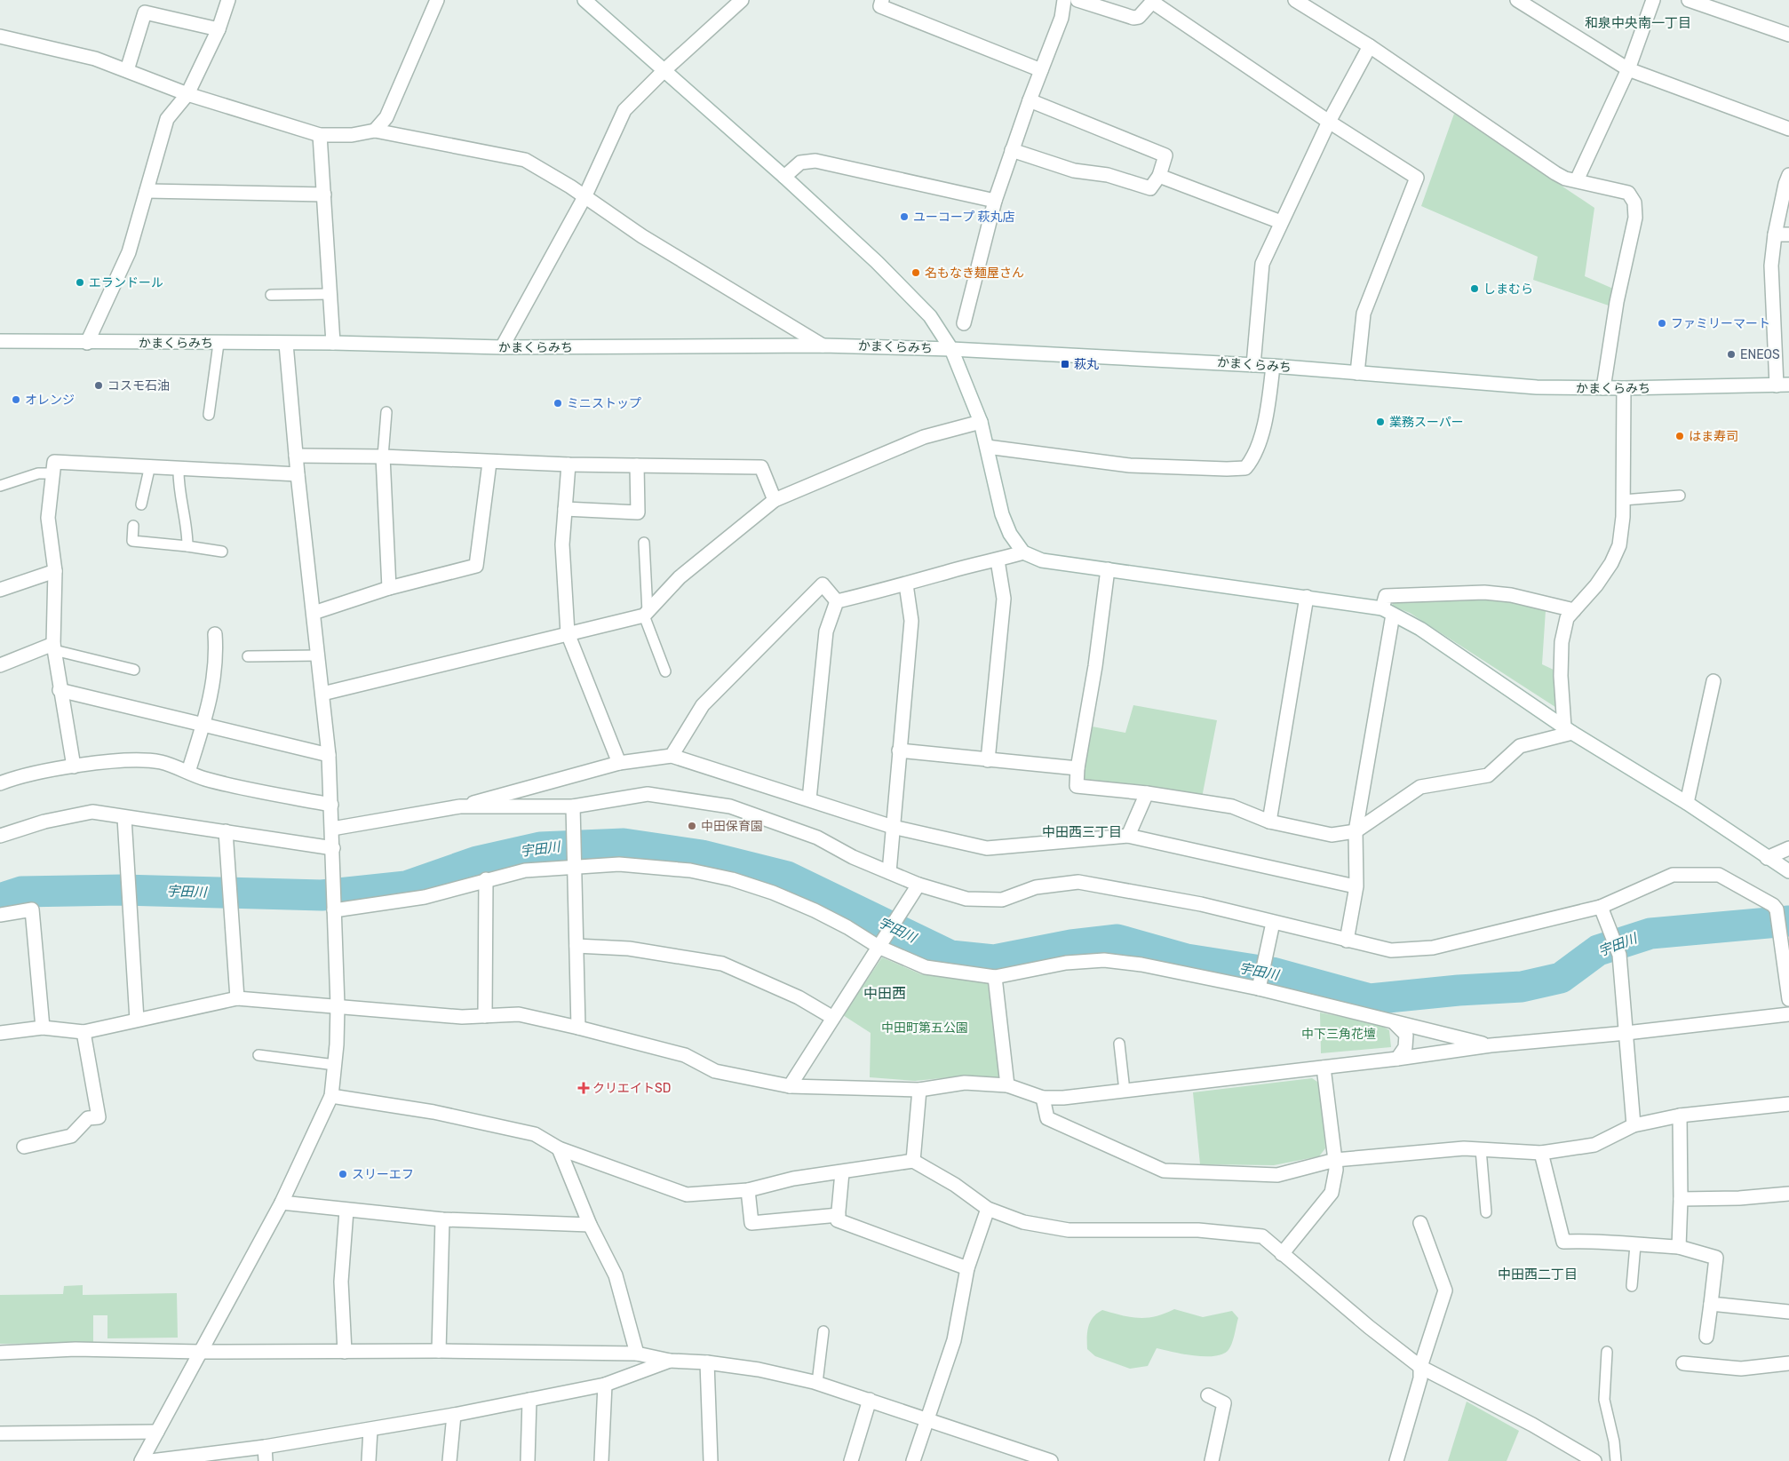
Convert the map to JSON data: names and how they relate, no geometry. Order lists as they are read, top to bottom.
{
  "streets": {
    "street": ["かまくらみち"]
  },
  "districts": [
    "和泉中央南一丁目",
    "中田西三丁目",
    "中田西",
    "中田西二丁目"
  ],
  "water": ["宇田川"],
  "parks": ["中田町第五公園", "中下三角花壇"],
  "places": {
    "other": [
      "ユーコープ 萩丸店",
      "名もなき麺屋さん",
      "エランドール",
      "しまむら",
      "ファミリーマート",
      "ENEOS",
      "コスモ石油",
      "オレンジ",
      "ミニストップ",
      "業務スーパー",
      "はま寿司",
      "中田保育園",
      "スリーエフ"
    ],
    "transit": ["萩丸"],
    "health": ["クリエイトSD"]
  }
}
